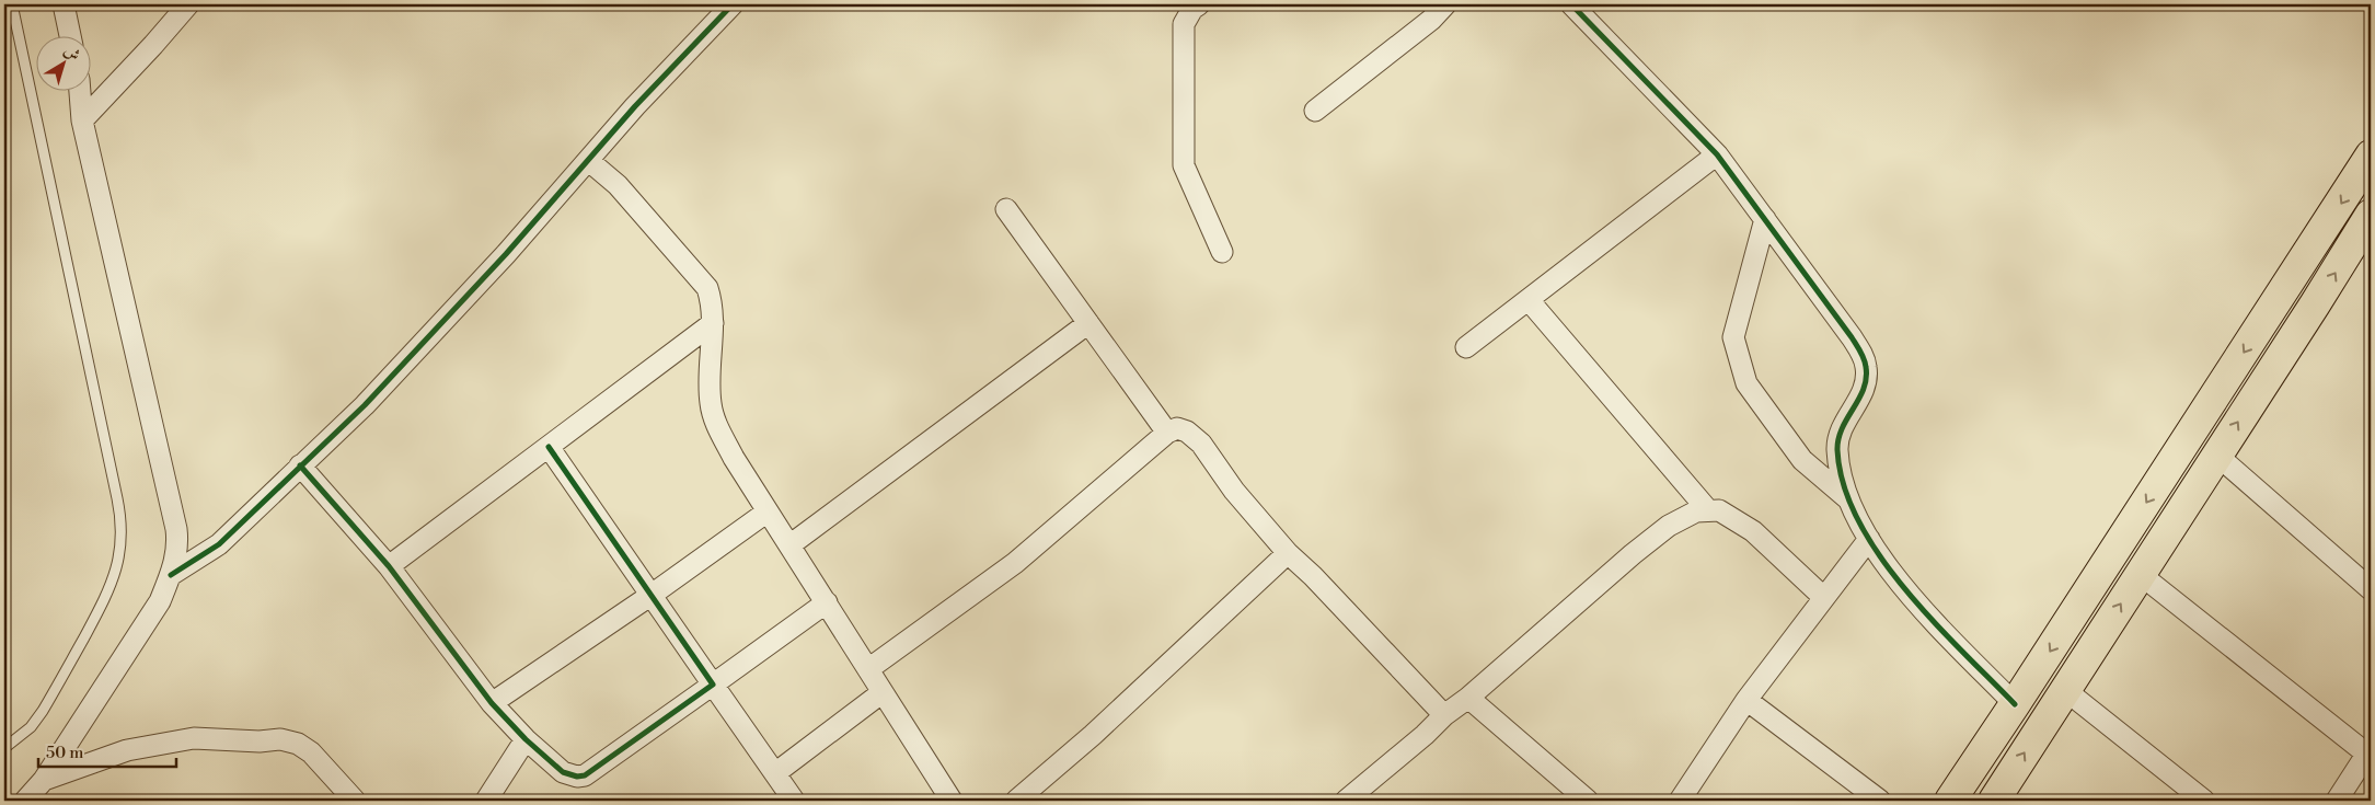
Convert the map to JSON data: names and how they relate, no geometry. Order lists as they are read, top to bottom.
{
  "scale_bar": "50 m",
  "north": "top right"
}
